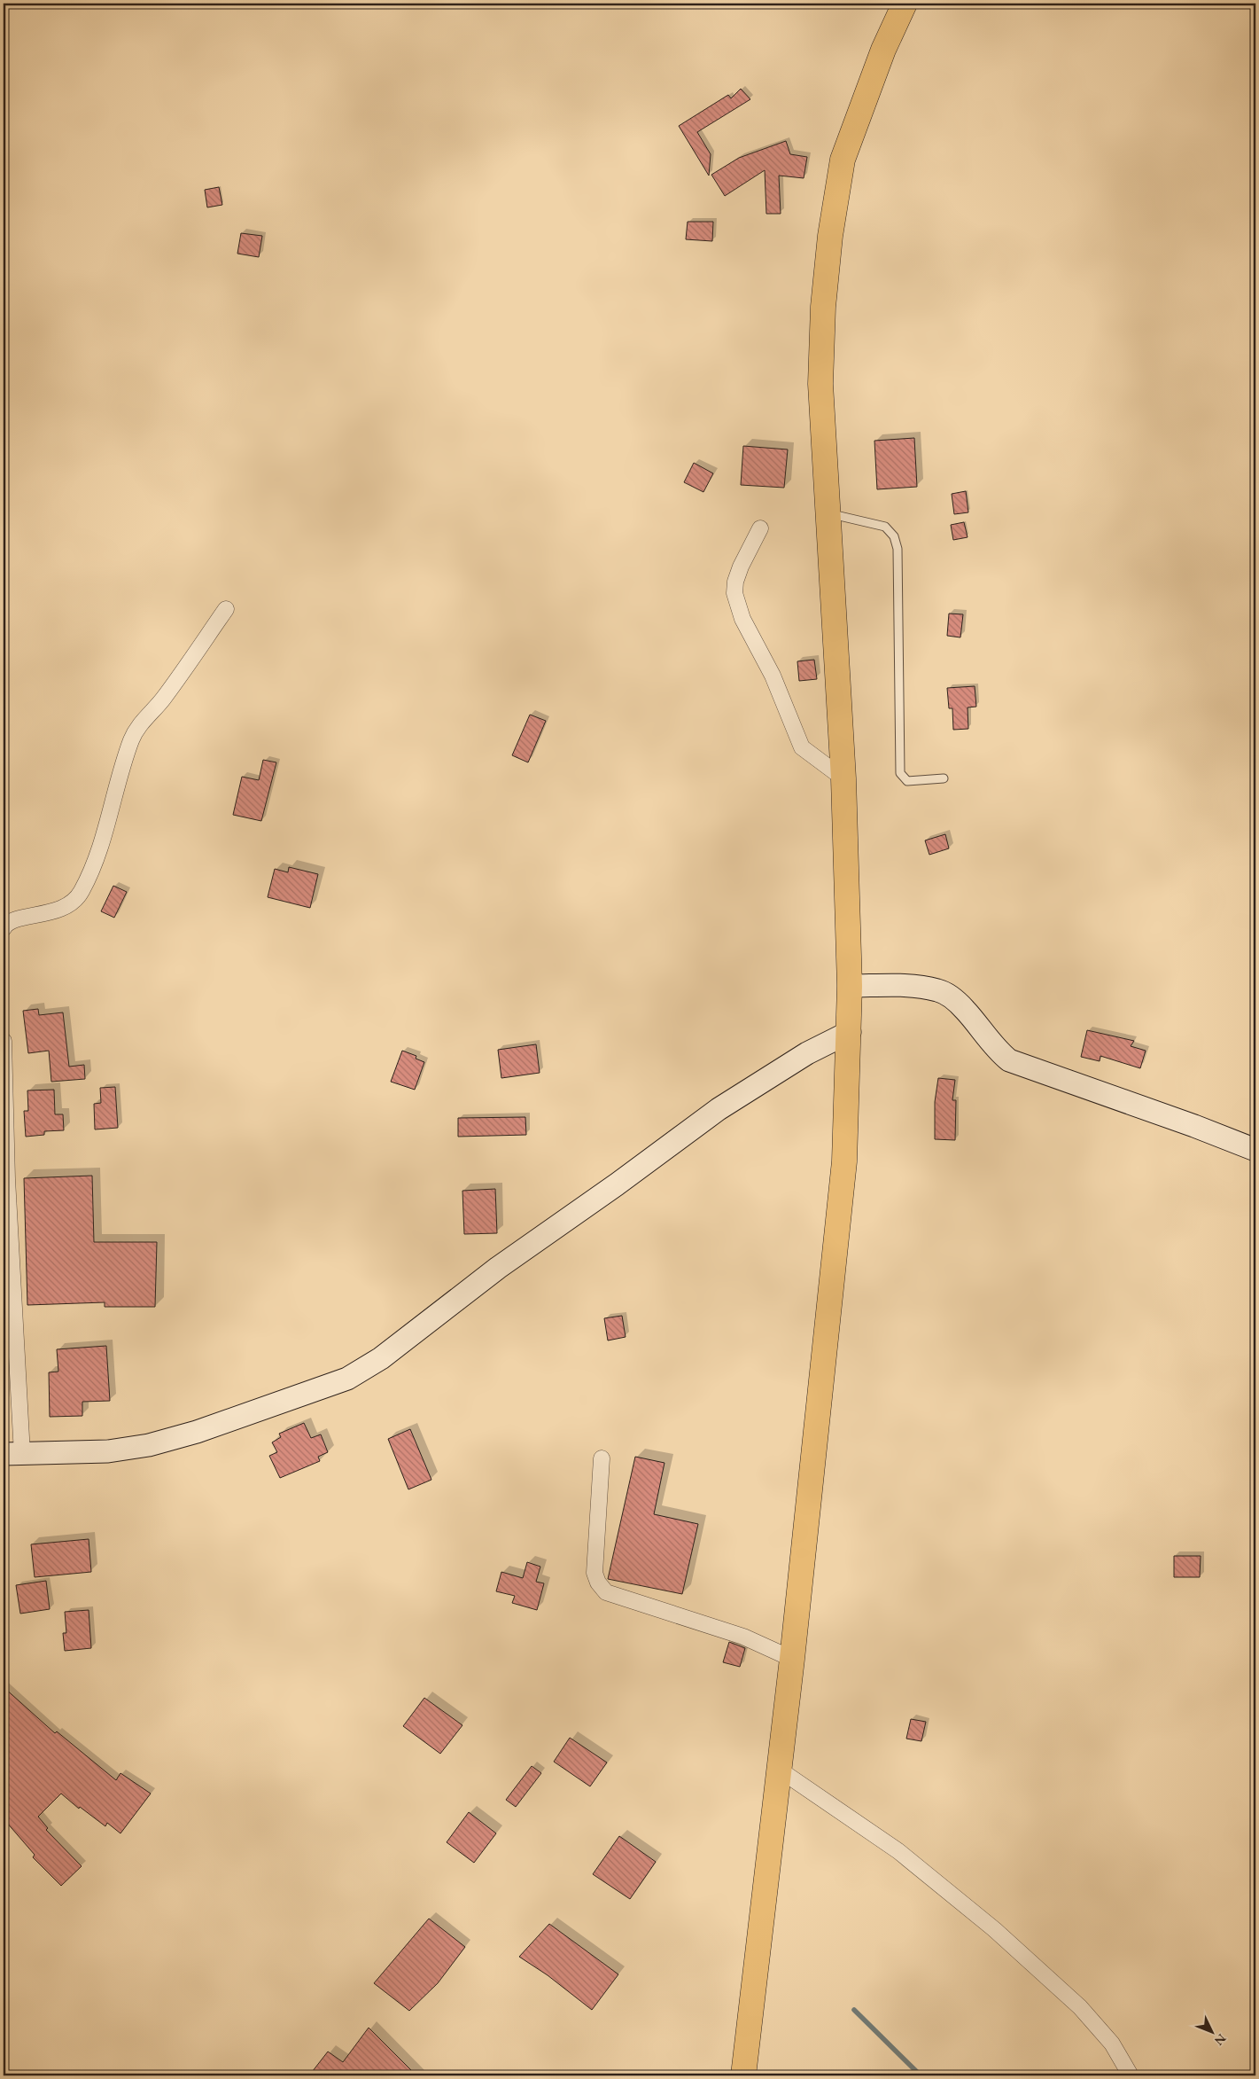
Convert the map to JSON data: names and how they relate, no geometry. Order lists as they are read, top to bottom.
{
  "north": "bottom right"
}
